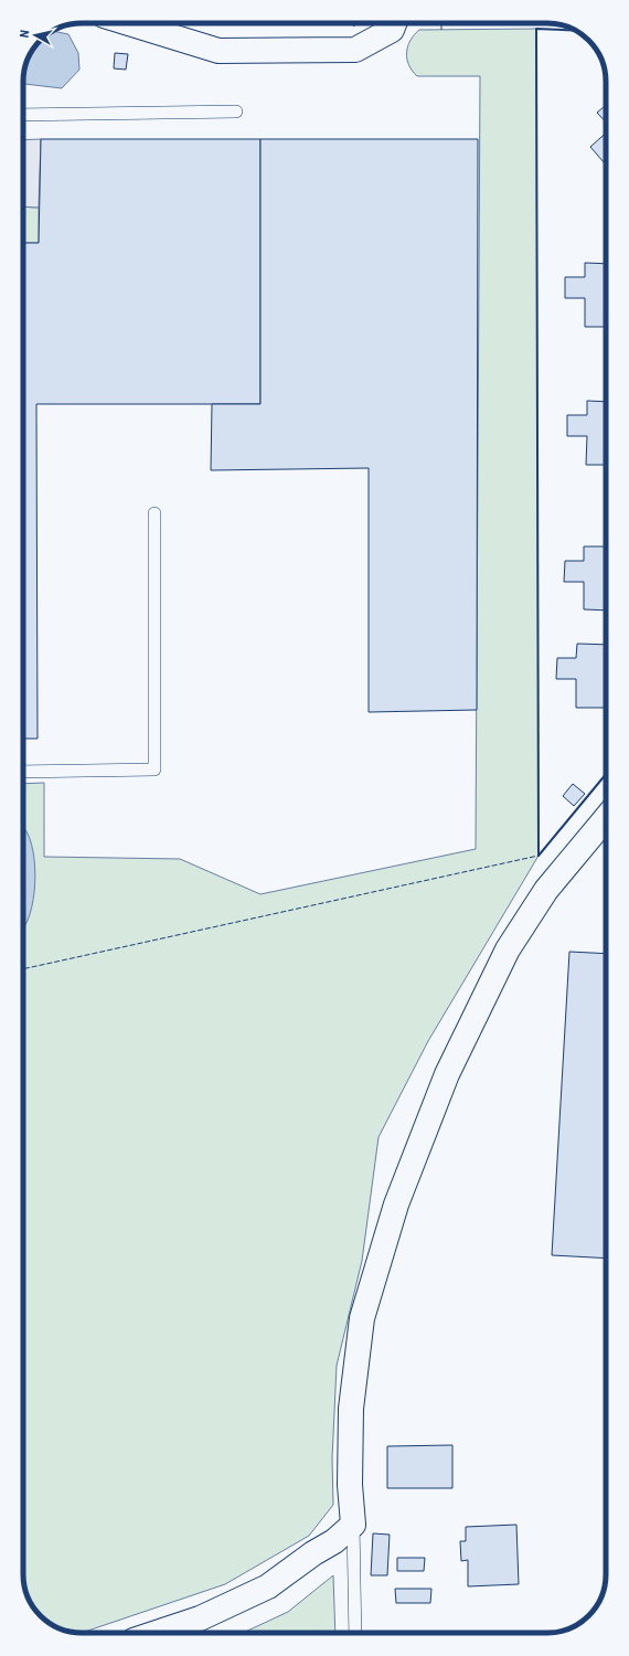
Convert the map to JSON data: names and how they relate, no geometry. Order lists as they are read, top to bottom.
{
  "north": "left"
}
